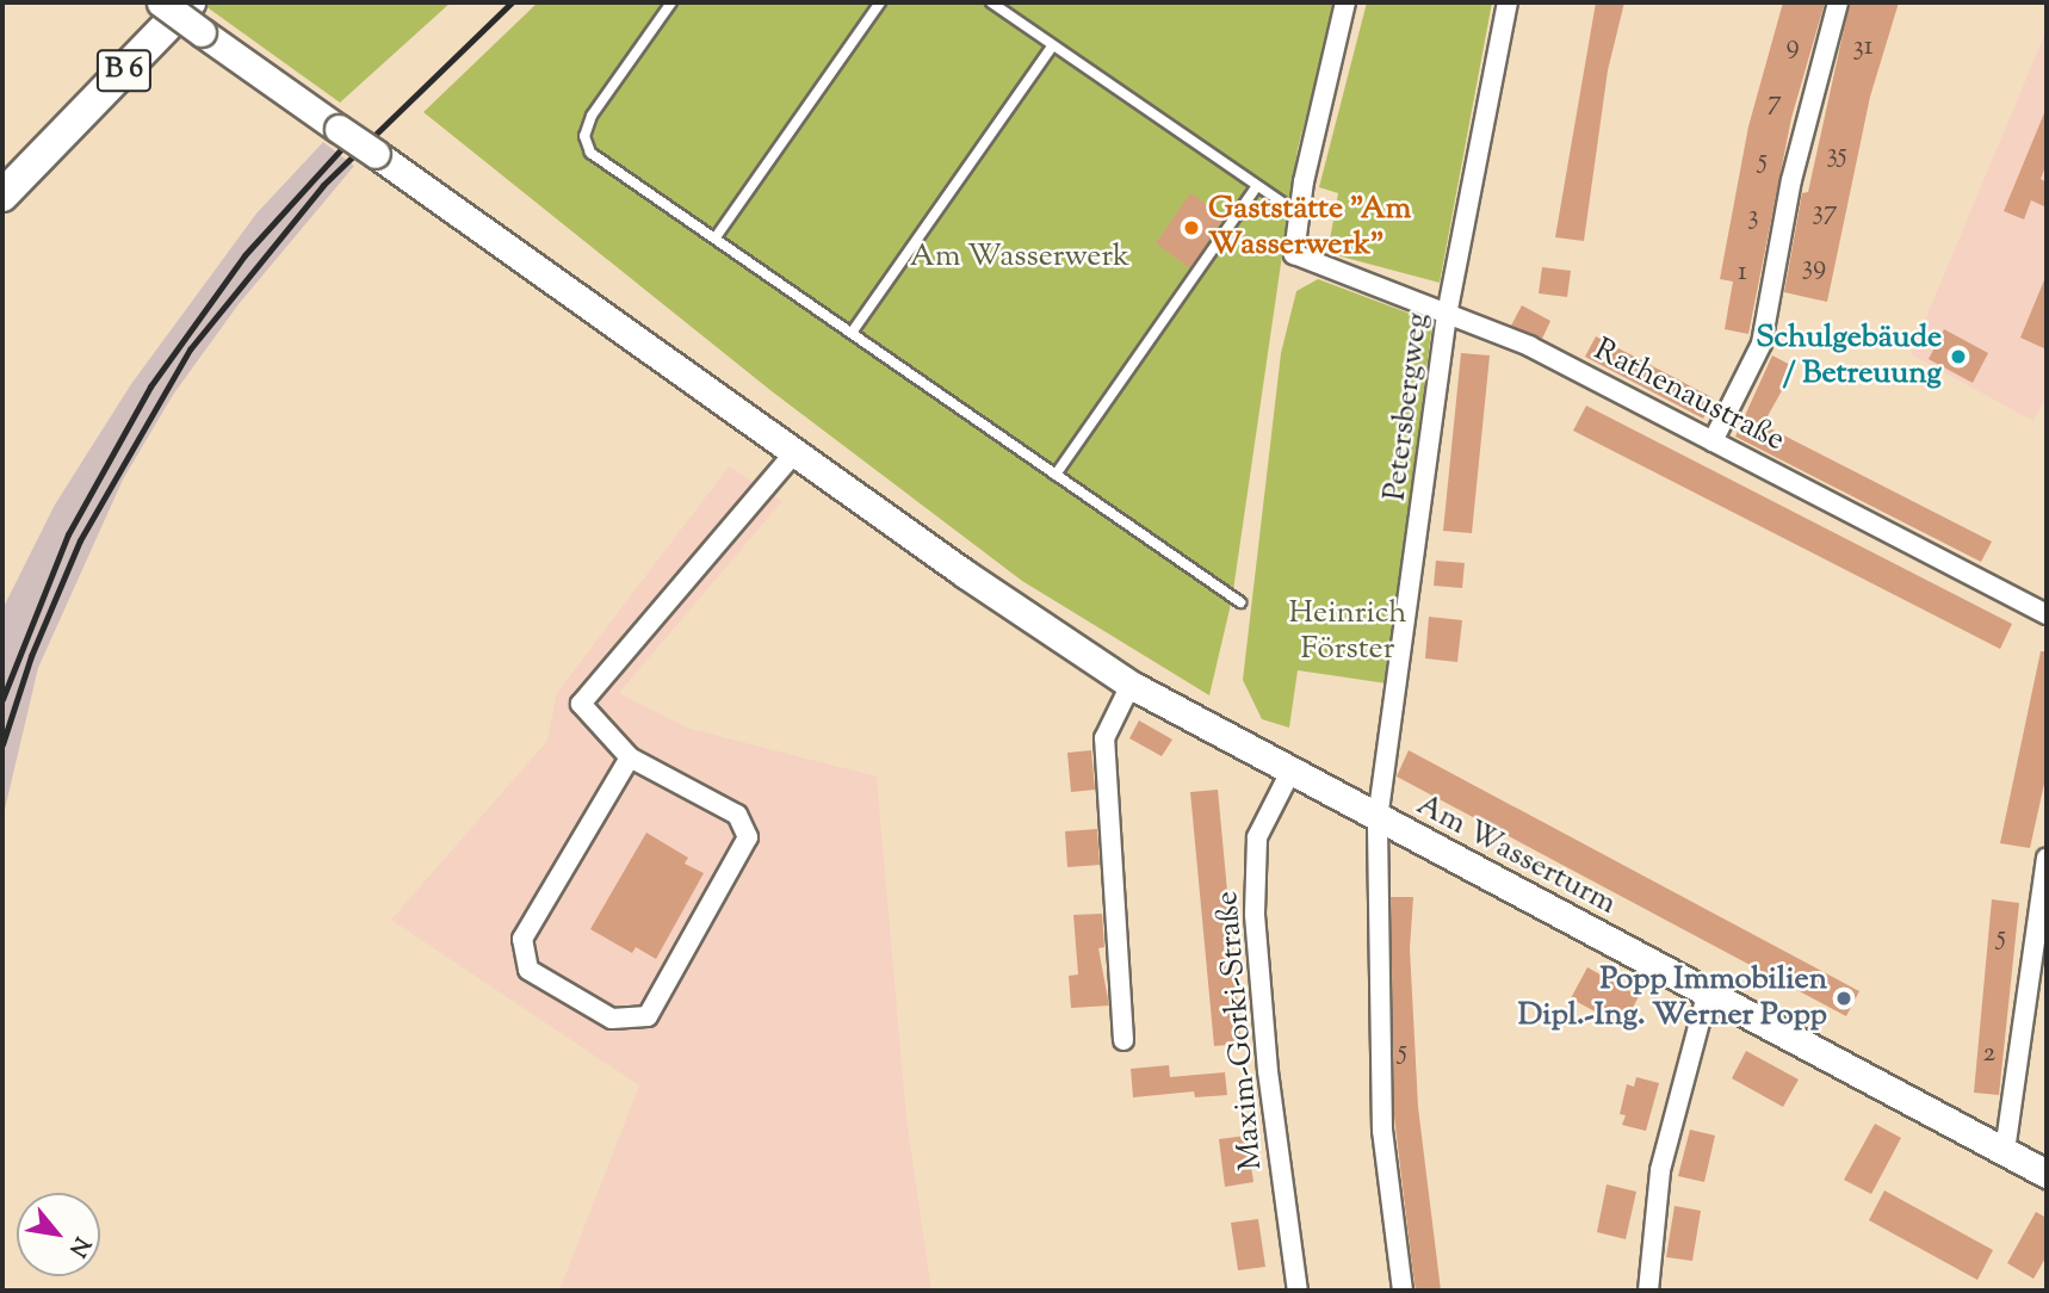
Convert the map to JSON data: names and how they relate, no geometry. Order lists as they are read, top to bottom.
{
  "streets": {
    "main road": ["B 6"],
    "street": [
      "Rathenaustraße",
      "Petersbergweg",
      "Am Wasserturm",
      "Maxim-Gorki-Straße"
    ]
  },
  "crossings": [
    ["Rathenaustraße", "Petersbergweg"],
    ["Petersbergweg", "Am Wasserturm"],
    ["Am Wasserturm", "Maxim-Gorki-Straße"]
  ],
  "parks": ["Am Wasserwerk", "Heinrich Förster"],
  "places": ["Gaststätte \"Am Wasserwerk\"", "Schulgebäude / Betreuung", "Popp Immobilien Dipl.-Ing. Werner Popp"],
  "house_numbers": [
    "9",
    "31",
    "7",
    "35",
    "5",
    "37",
    "3",
    "39",
    "1",
    "5",
    "5",
    "2"
  ],
  "north": "bottom right"
}
